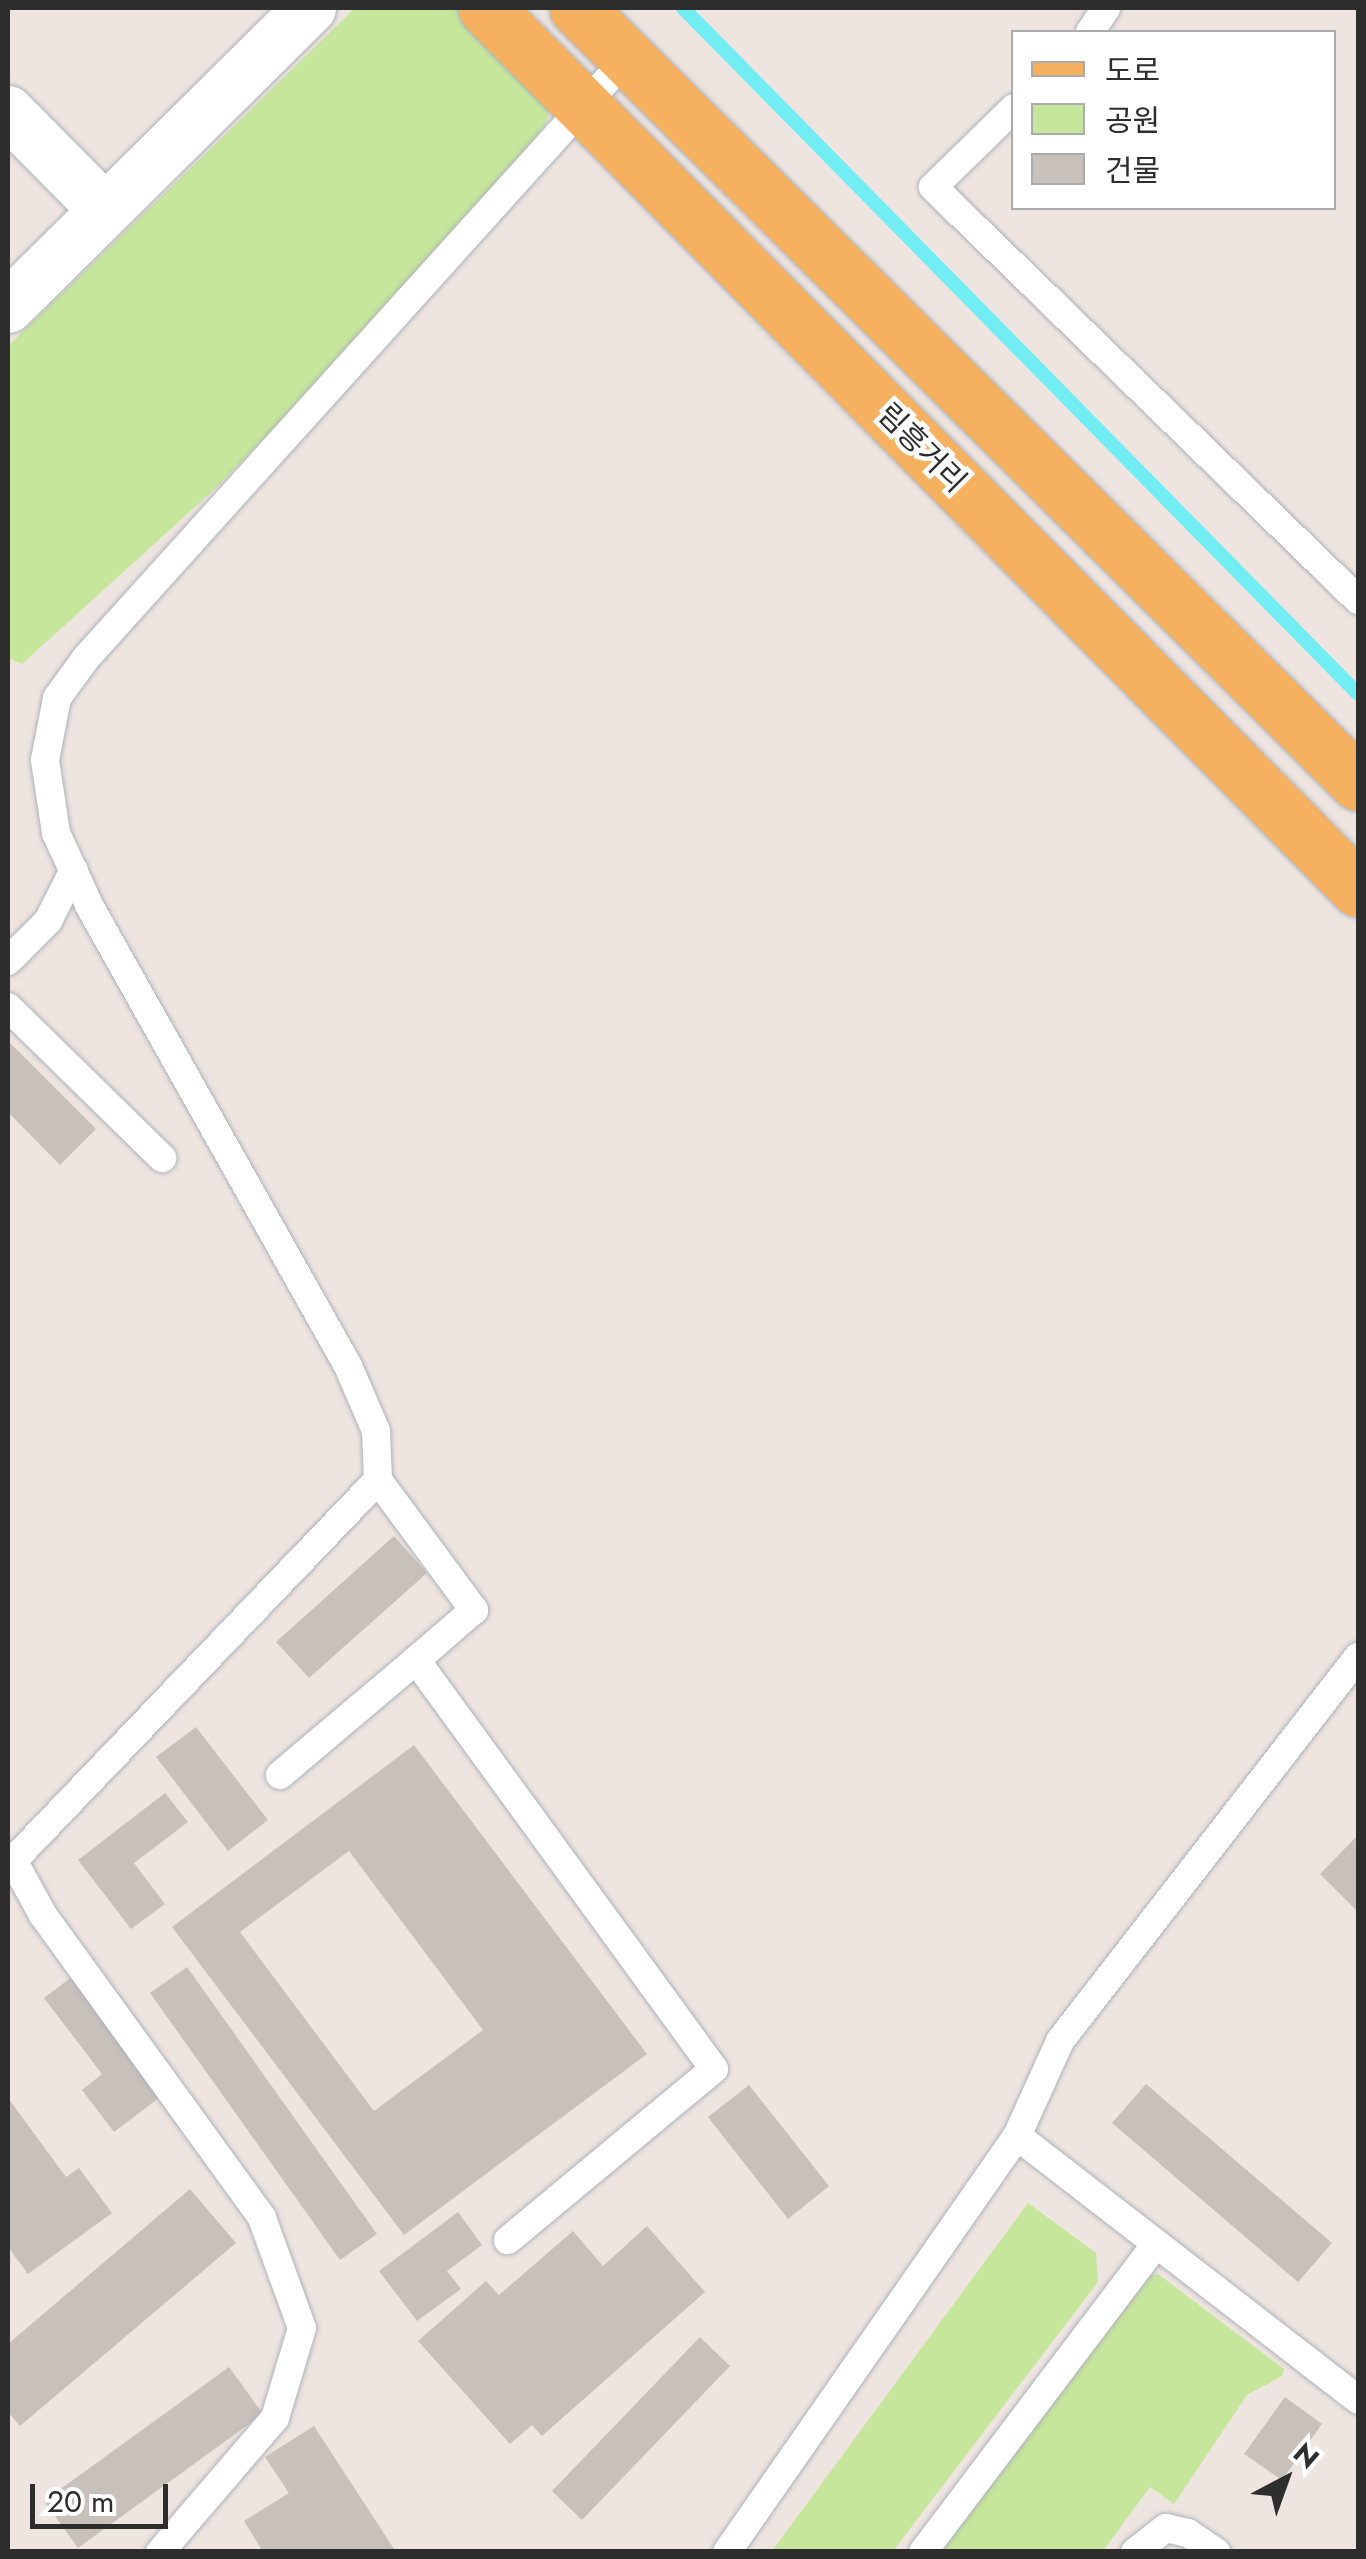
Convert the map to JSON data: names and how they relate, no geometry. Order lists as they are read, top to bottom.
{
  "streets": {
    "main road": ["림흥거리"]
  },
  "legend": ["도로", "공원", "건물"],
  "scale_bar": "20 m",
  "north": "top right"
}
